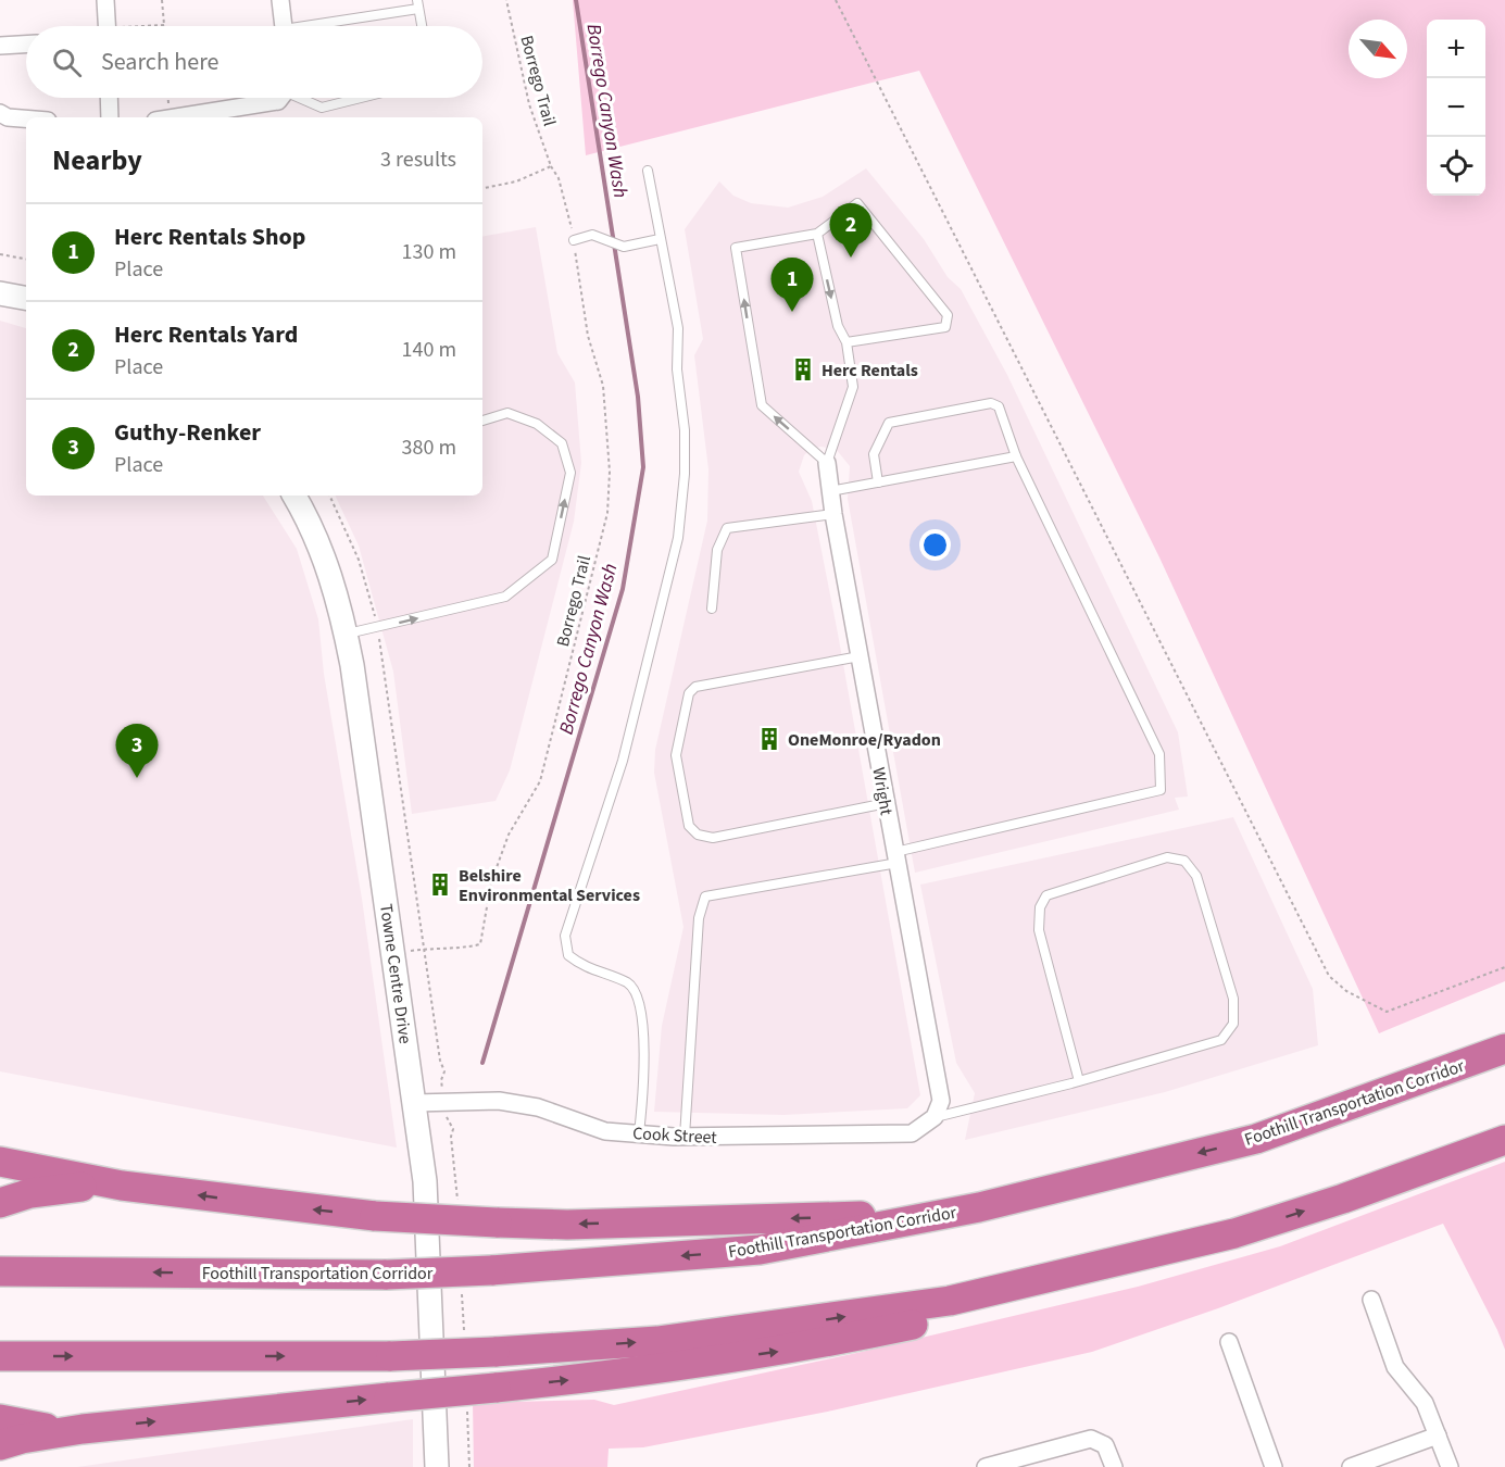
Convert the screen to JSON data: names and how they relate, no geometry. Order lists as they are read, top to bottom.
{
  "streets": {
    "highway": ["Foothill Transportation Corridor"],
    "street": ["Wright", "Towne Centre Drive", "Cook Street"],
    "path": ["Borrego Trail"]
  },
  "crossings": [
    ["Borrego Trail", "Towne Centre Drive"],
    ["Wright", "Cook Street"],
    ["Towne Centre Drive", "Cook Street"]
  ],
  "water": ["Borrego Canyon Wash"],
  "places": {
    "building": ["Herc Rentals", "OneMonroe/Ryadon", "Belshire Environmental Services"]
  },
  "north": "bottom right",
  "page": {
    "map_buttons": ["+", "−"],
    "search": "Search here",
    "heading": ["Nearby", "3 results"],
    "list": [
      {
        "mark": "1",
        "name": "Herc Rentals Shop",
        "note": "Place",
        "value": "130 m"
      },
      {
        "mark": "2",
        "name": "Herc Rentals Yard",
        "note": "Place",
        "value": "140 m"
      },
      {
        "mark": "3",
        "name": "Guthy-Renker",
        "note": "Place",
        "value": "380 m"
      }
    ],
    "pins": ["2", "1", "3"]
  }
}
